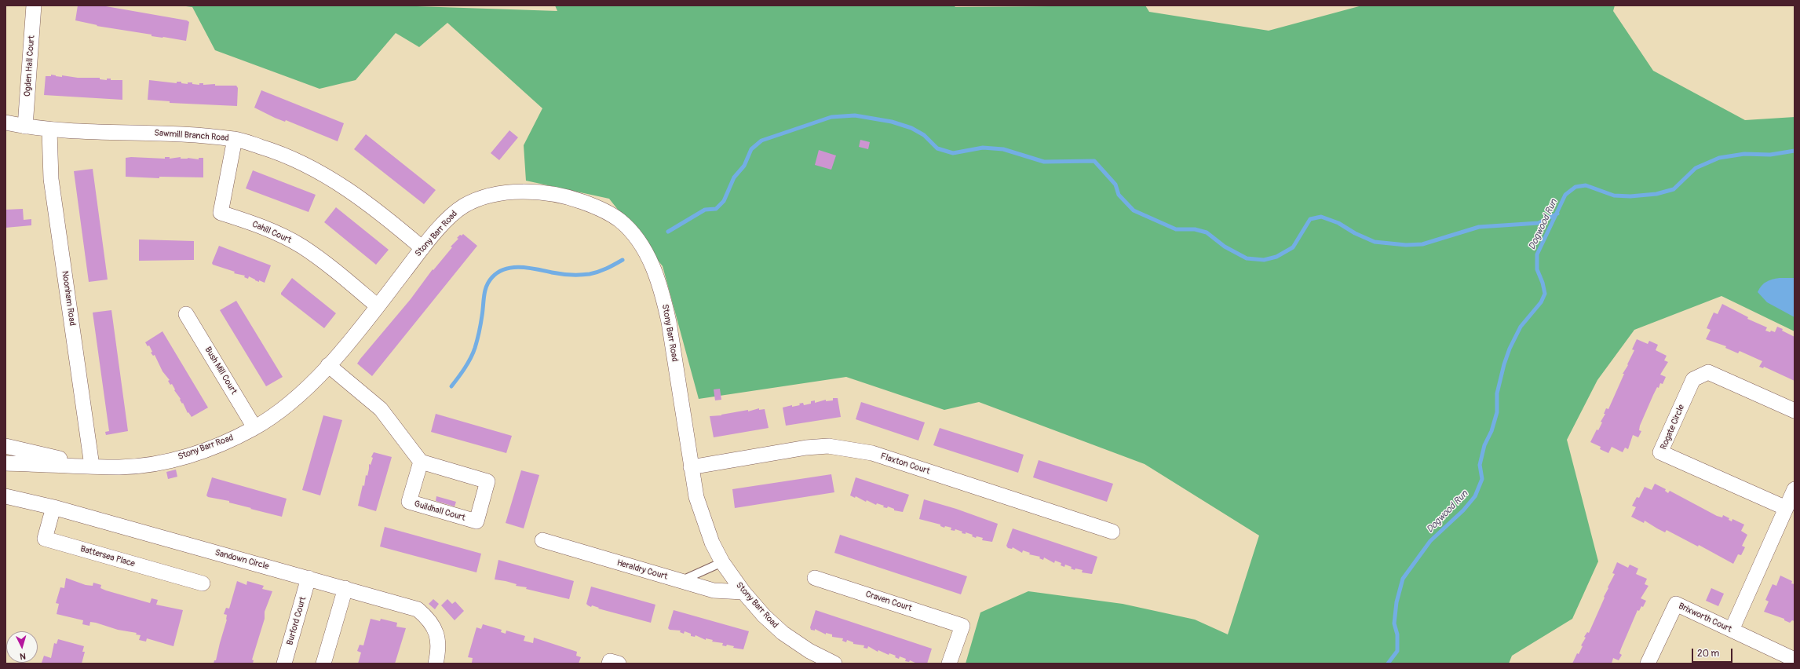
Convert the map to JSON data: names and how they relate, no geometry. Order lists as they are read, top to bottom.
{
  "streets": {
    "street": [
      "Ogden Hall Court",
      "Sawmill Branch Road",
      "Cahill Court",
      "Stony Barr Road",
      "Noonham Road",
      "Bush Mill Court",
      "Rogate Circle",
      "Flaxton Court",
      "Guildhall Court",
      "Battersea Place",
      "Sandown Circle",
      "Heraldry Court",
      "Craven Court",
      "Brixworth Court",
      "Burford Court"
    ]
  },
  "crossings": [
    ["Ogden Hall Court", "Sawmill Branch Road"],
    ["Sawmill Branch Road", "Cahill Court"],
    ["Sawmill Branch Road", "Stony Barr Road"],
    ["Sawmill Branch Road", "Noonham Road"],
    ["Cahill Court", "Stony Barr Road"],
    ["Stony Barr Road", "Noonham Road"],
    ["Stony Barr Road", "Bush Mill Court"],
    ["Stony Barr Road", "Flaxton Court"],
    ["Stony Barr Road", "Heraldry Court"],
    ["Battersea Place", "Sandown Circle"],
    ["Sandown Circle", "Burford Court"]
  ],
  "water": ["Dogwood Run"],
  "scale_bar": "20 m",
  "north": "bottom"
}
